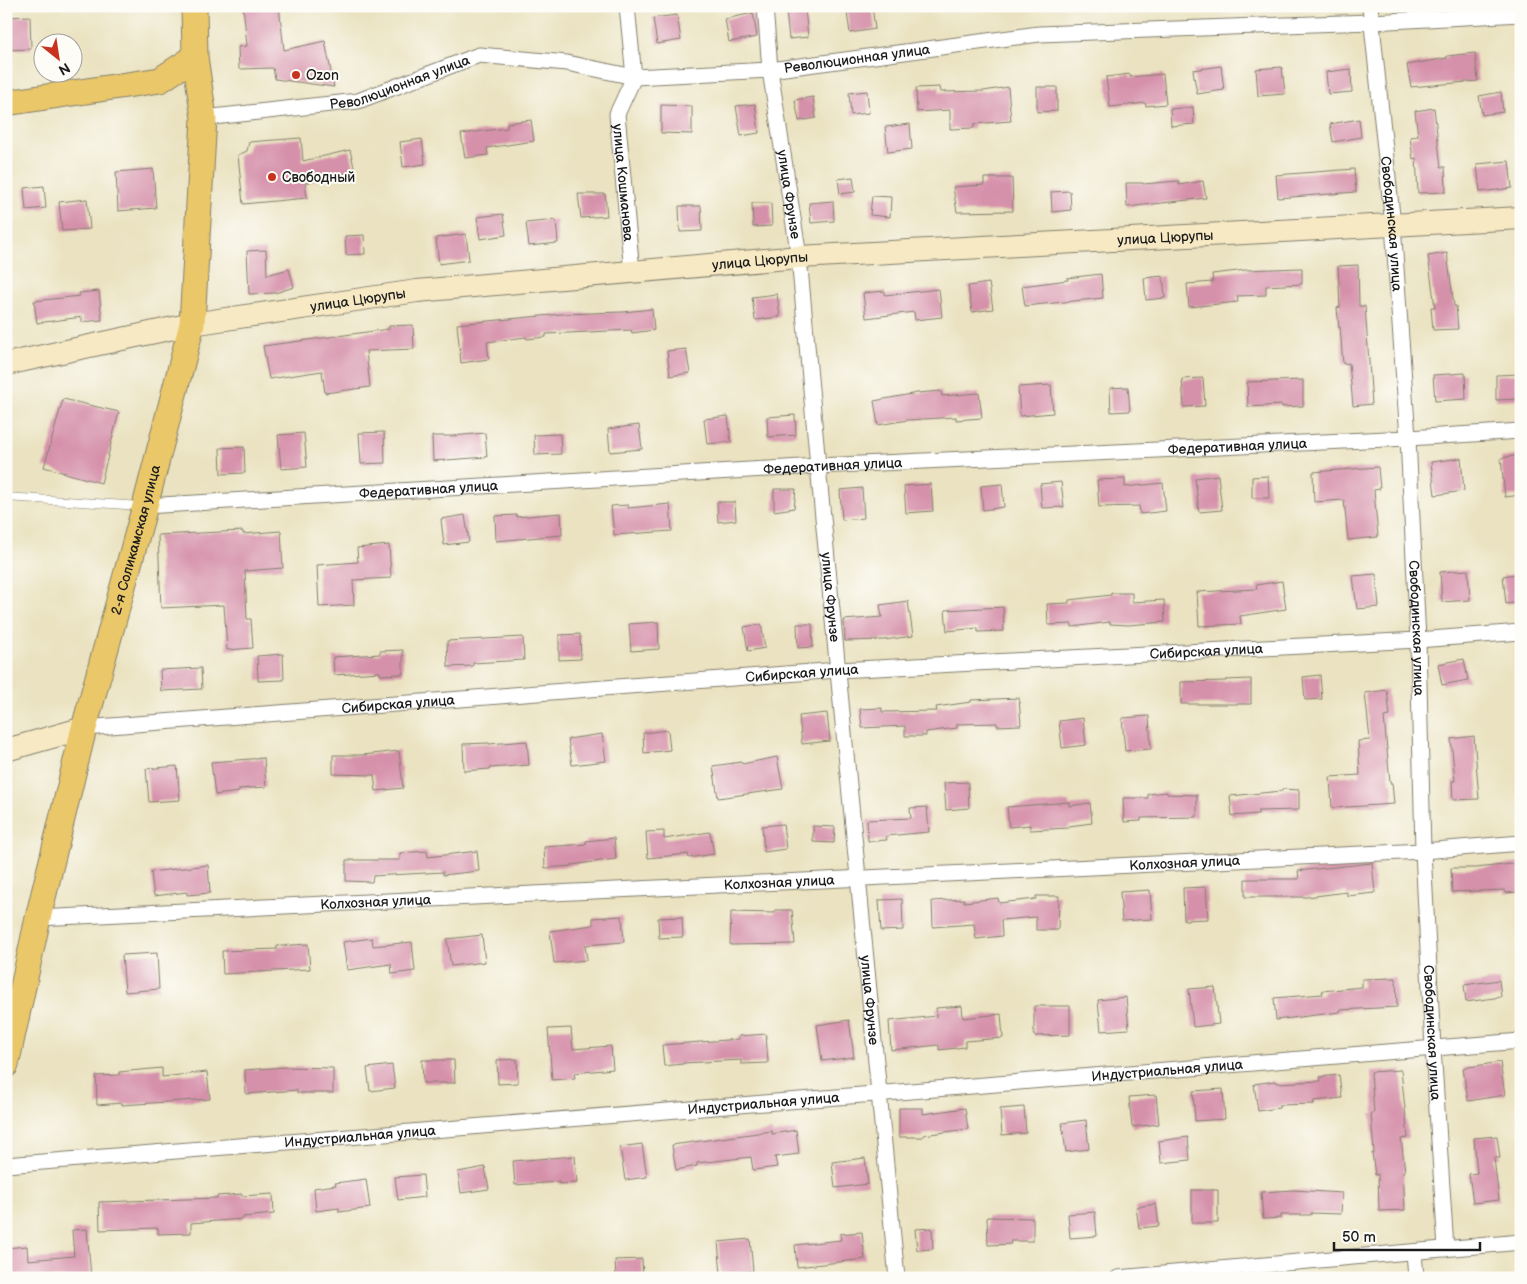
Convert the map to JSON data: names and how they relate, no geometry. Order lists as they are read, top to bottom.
{
  "streets": {
    "main road": ["2-я Соликамская улица"],
    "street": [
      "Революционная улица",
      "улица Кошманова",
      "улица Фрунзе",
      "Свободинская улица",
      "улица Цюрупы",
      "Федеративная улица",
      "Сибирская улица",
      "Колхозная улица",
      "Индустриальная улица"
    ]
  },
  "crossings": [
    ["Революционная улица", "улица Кошманова"],
    ["Революционная улица", "улица Фрунзе"],
    ["Революционная улица", "Свободинская улица"],
    ["Революционная улица", "2-я Соликамская улица"],
    ["улица Кошманова", "улица Цюрупы"],
    ["улица Фрунзе", "улица Цюрупы"],
    ["улица Фрунзе", "Федеративная улица"],
    ["улица Фрунзе", "Сибирская улица"],
    ["улица Фрунзе", "Колхозная улица"],
    ["улица Фрунзе", "Индустриальная улица"],
    ["Свободинская улица", "улица Цюрупы"],
    ["Свободинская улица", "Федеративная улица"],
    ["Свободинская улица", "Сибирская улица"],
    ["Свободинская улица", "Колхозная улица"],
    ["Свободинская улица", "Индустриальная улица"],
    ["улица Цюрупы", "2-я Соликамская улица"],
    ["Федеративная улица", "2-я Соликамская улица"],
    ["2-я Соликамская улица", "Сибирская улица"],
    ["2-я Соликамская улица", "Колхозная улица"]
  ],
  "places": ["Ozon", "Свободный"],
  "scale_bar": "50 m",
  "north": "bottom right"
}
